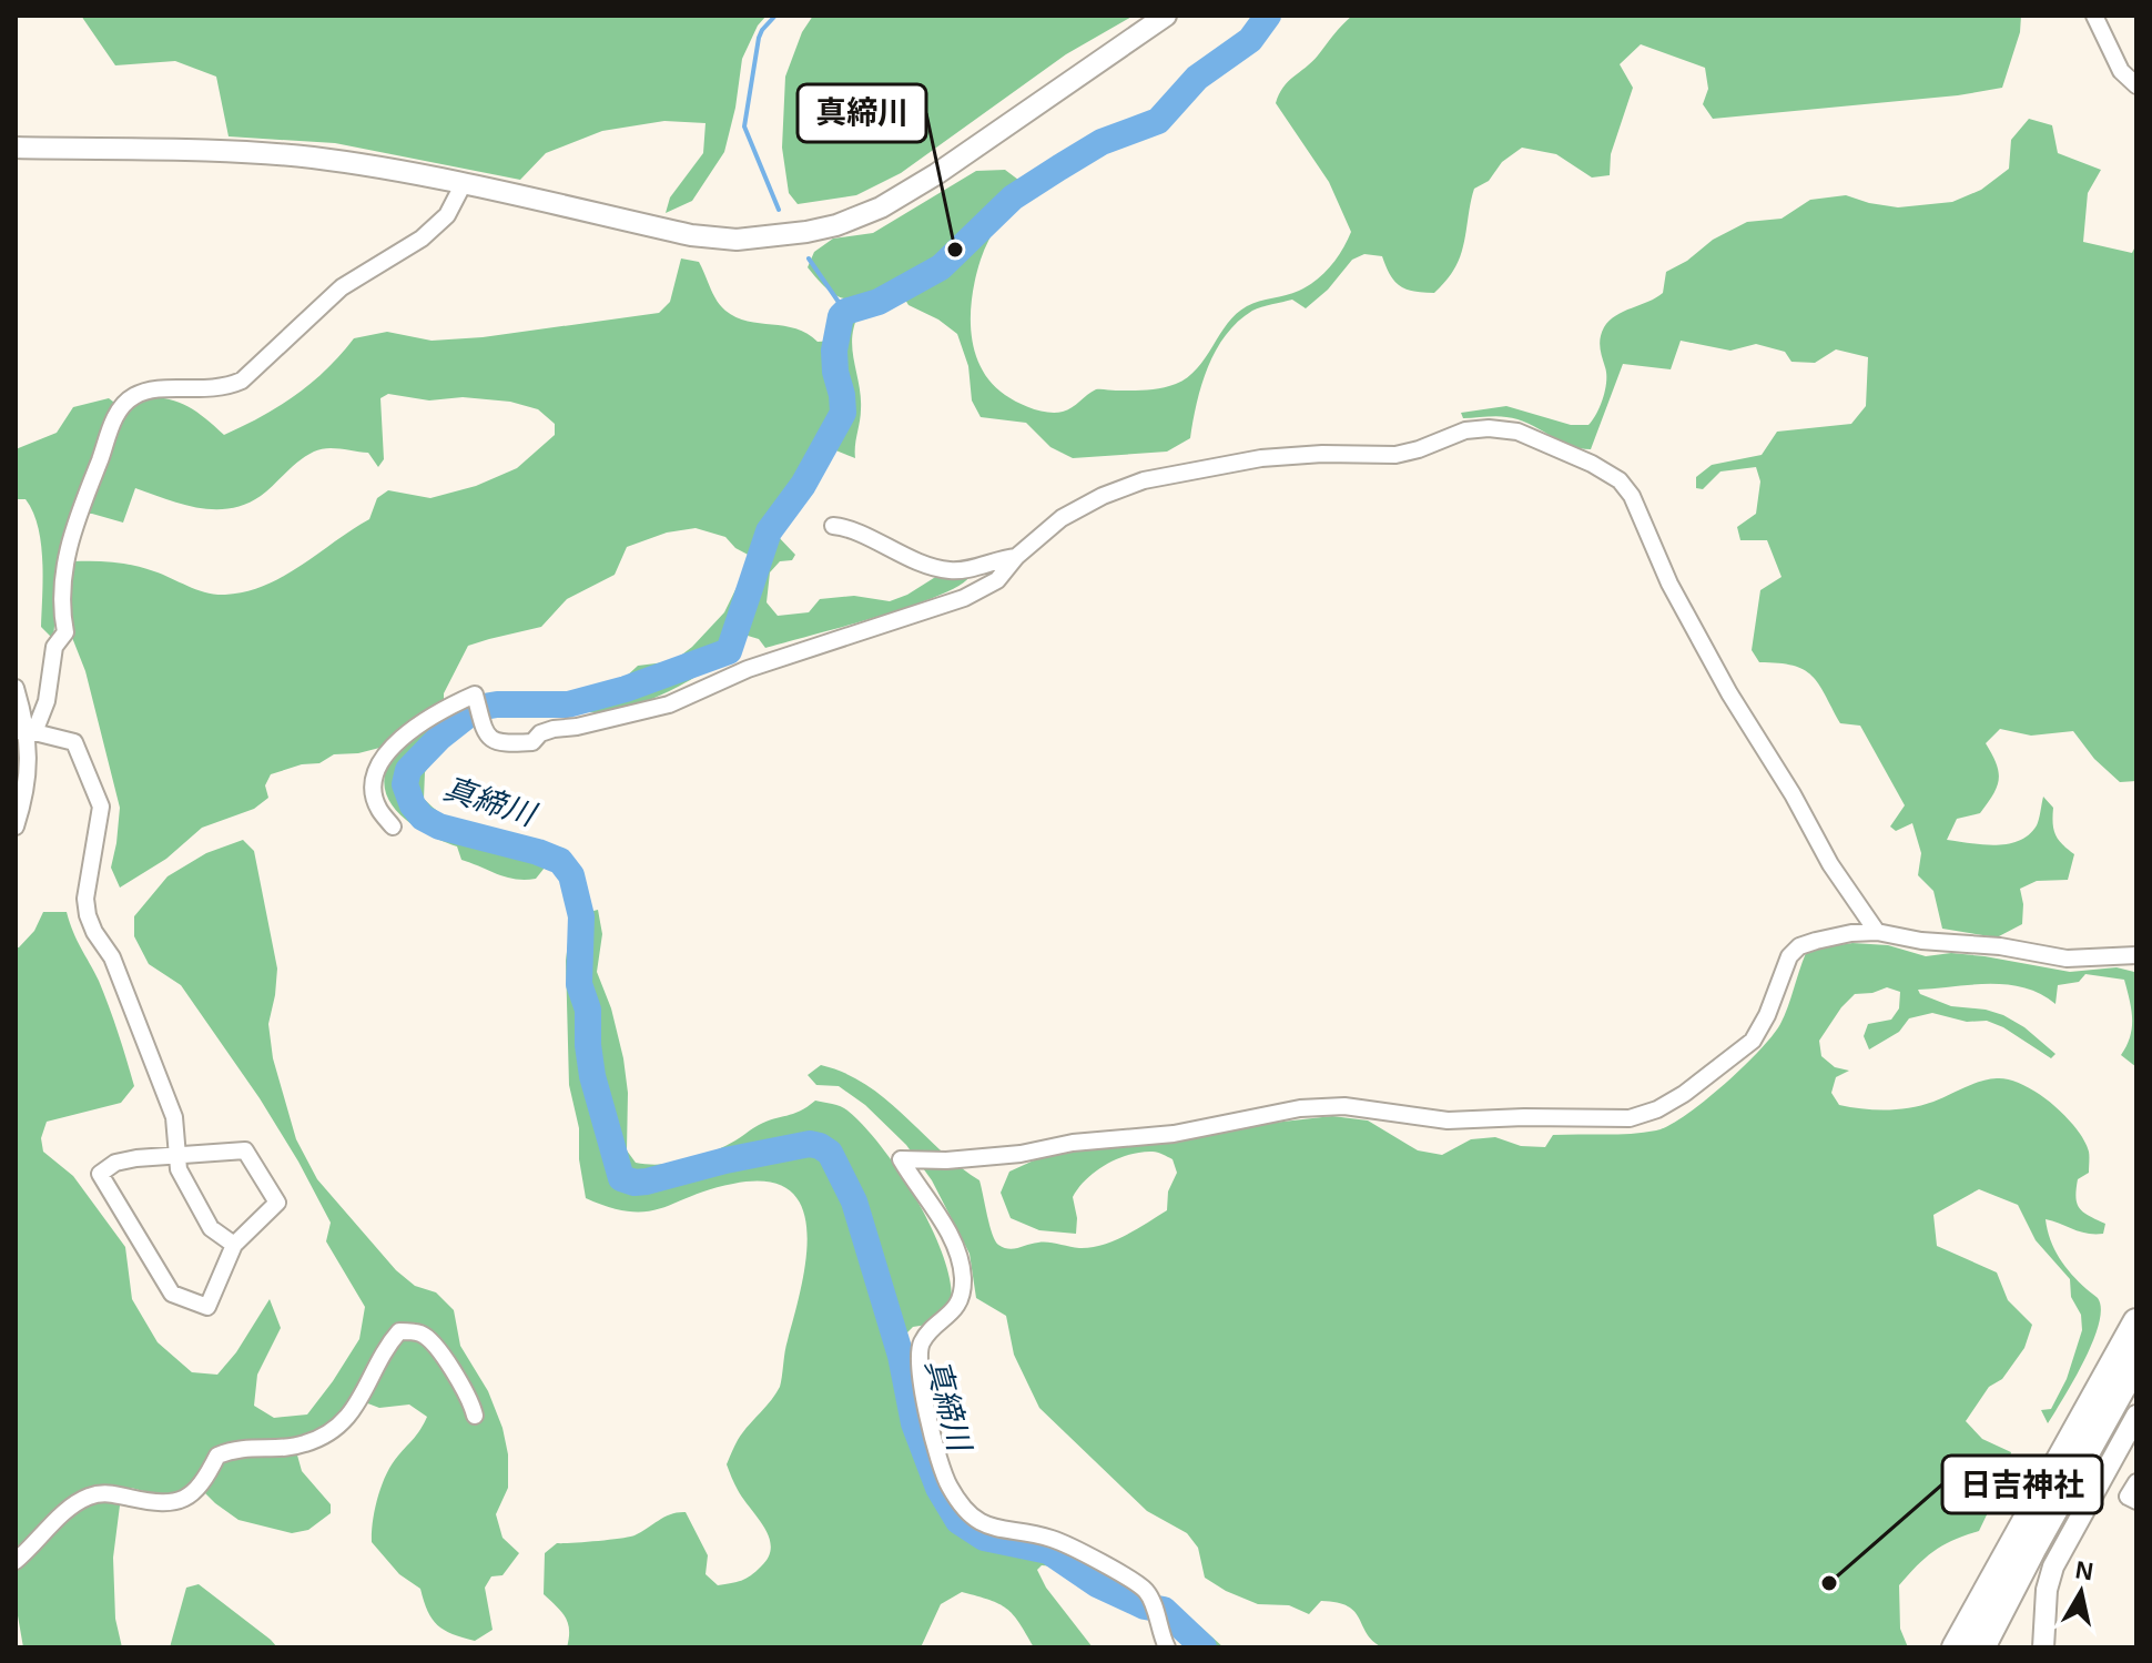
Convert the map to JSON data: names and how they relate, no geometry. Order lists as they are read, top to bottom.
{
  "water": ["真締川"],
  "places": ["真締川", "日吉神社"],
  "north": "top"
}
